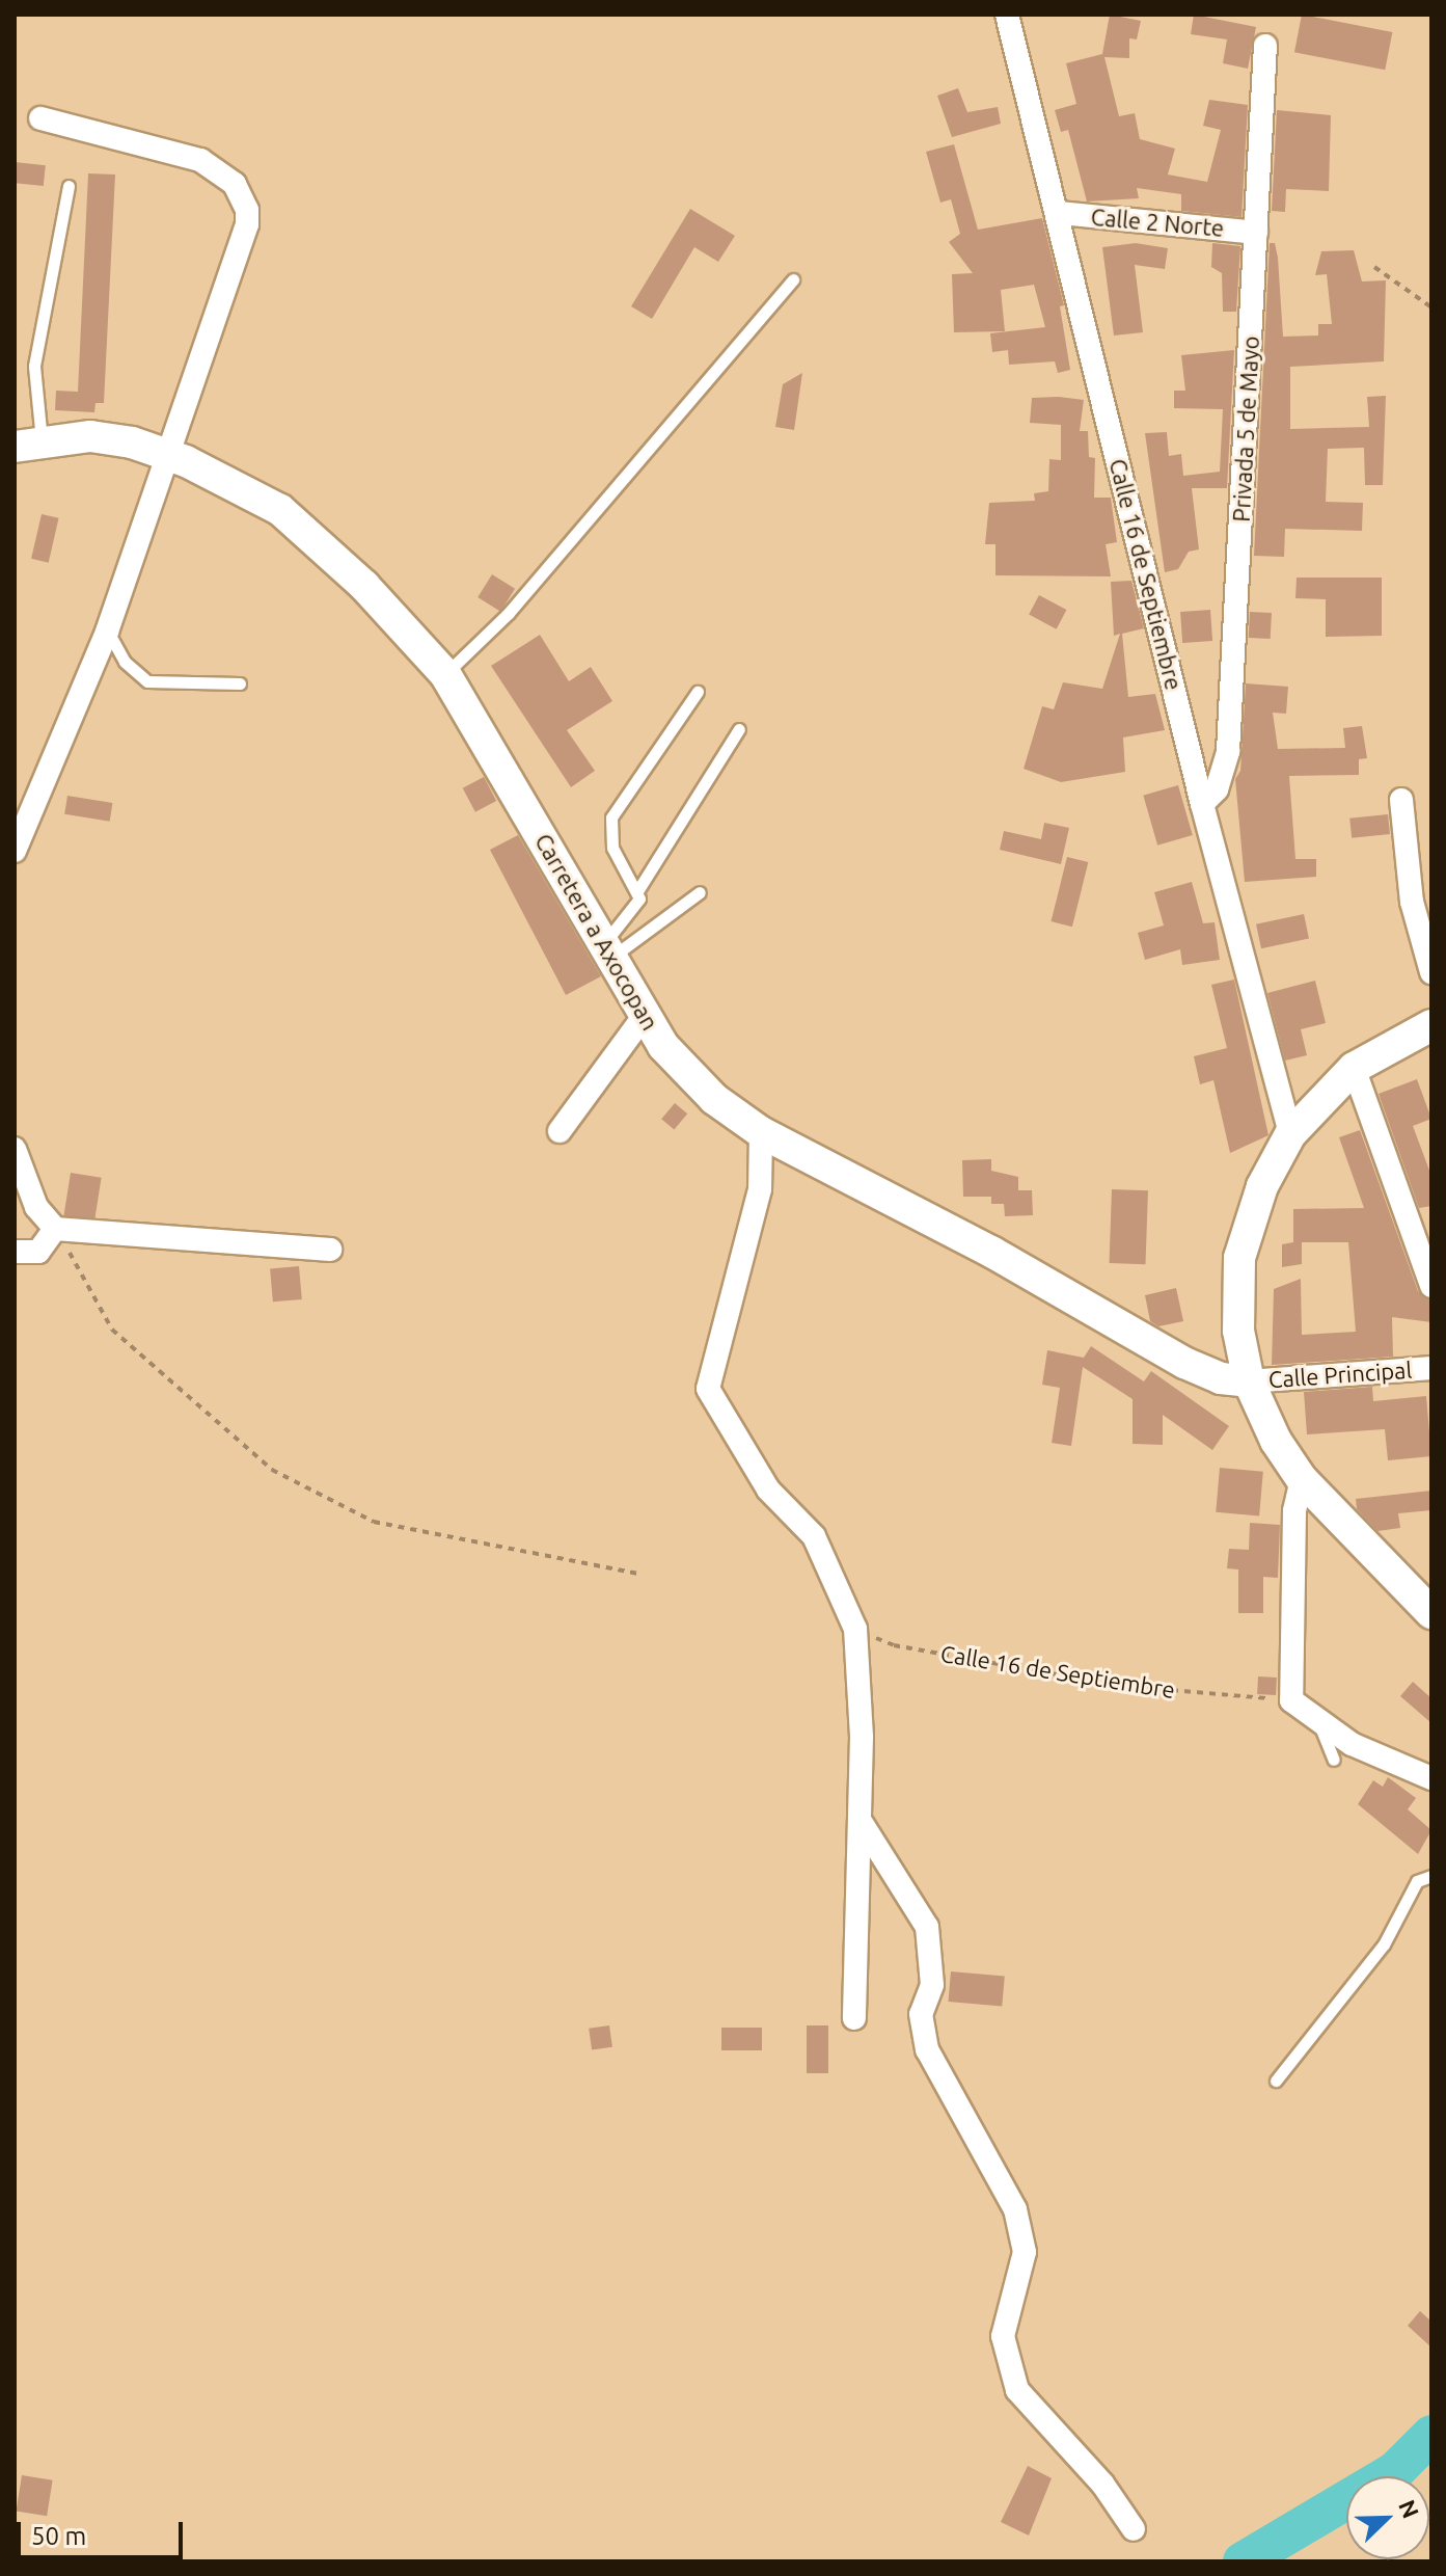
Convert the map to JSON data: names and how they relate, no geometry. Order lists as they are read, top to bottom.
{
  "streets": {
    "main road": ["Carretera a Axocopan"],
    "street": [
      "Calle 2 Norte",
      "Privada 5 de Mayo",
      "Calle 16 de Septiembre",
      "Calle Principal"
    ]
  },
  "crossings": [
    ["Calle 2 Norte", "Privada 5 de Mayo"],
    ["Calle 2 Norte", "Calle 16 de Septiembre"],
    ["Privada 5 de Mayo", "Calle 16 de Septiembre"],
    ["Carretera a Axocopan", "Calle Principal"]
  ],
  "scale_bar": "50 m",
  "north": "top right"
}
